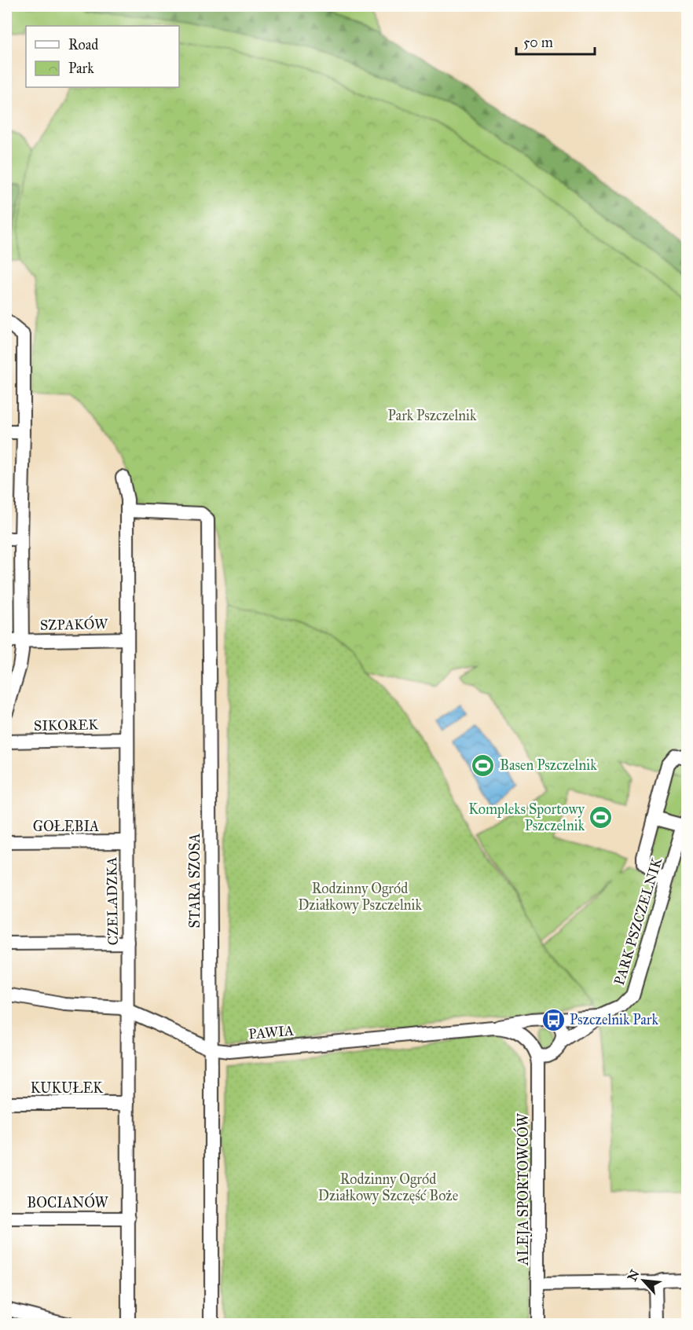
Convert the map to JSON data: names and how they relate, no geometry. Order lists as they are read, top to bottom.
{
  "streets": {
    "street": [
      "SZPAKÓW",
      "SIKOREK",
      "GOŁĘBIA",
      "STARA SZOSA",
      "CZELADZKA",
      "PARK PSZCZELNIK",
      "PAWIA",
      "KUKUŁEK",
      "ALEJA SPORTOWCÓW",
      "BOCIANÓW"
    ]
  },
  "crossings": [
    ["SZPAKÓW", "CZELADZKA"],
    ["SIKOREK", "CZELADZKA"],
    ["GOŁĘBIA", "CZELADZKA"],
    ["STARA SZOSA", "CZELADZKA"],
    ["STARA SZOSA", "PAWIA"],
    ["CZELADZKA", "PAWIA"],
    ["CZELADZKA", "KUKUŁEK"],
    ["CZELADZKA", "BOCIANÓW"],
    ["PARK PSZCZELNIK", "PAWIA"],
    ["PARK PSZCZELNIK", "ALEJA SPORTOWCÓW"],
    ["PAWIA", "ALEJA SPORTOWCÓW"]
  ],
  "parks": ["Park Pszczelnik", "Rodzinny Ogród Działkowy Pszczelnik", "Rodzinny Ogród Działkowy Szczęść Boże"],
  "places": {
    "sports": ["Basen Pszczelnik", "Kompleks Sportowy Pszczelnik"],
    "bus stop": ["Pszczelnik Park"]
  },
  "legend": ["Road", "Park"],
  "scale_bar": "50 m",
  "north": "top left"
}
